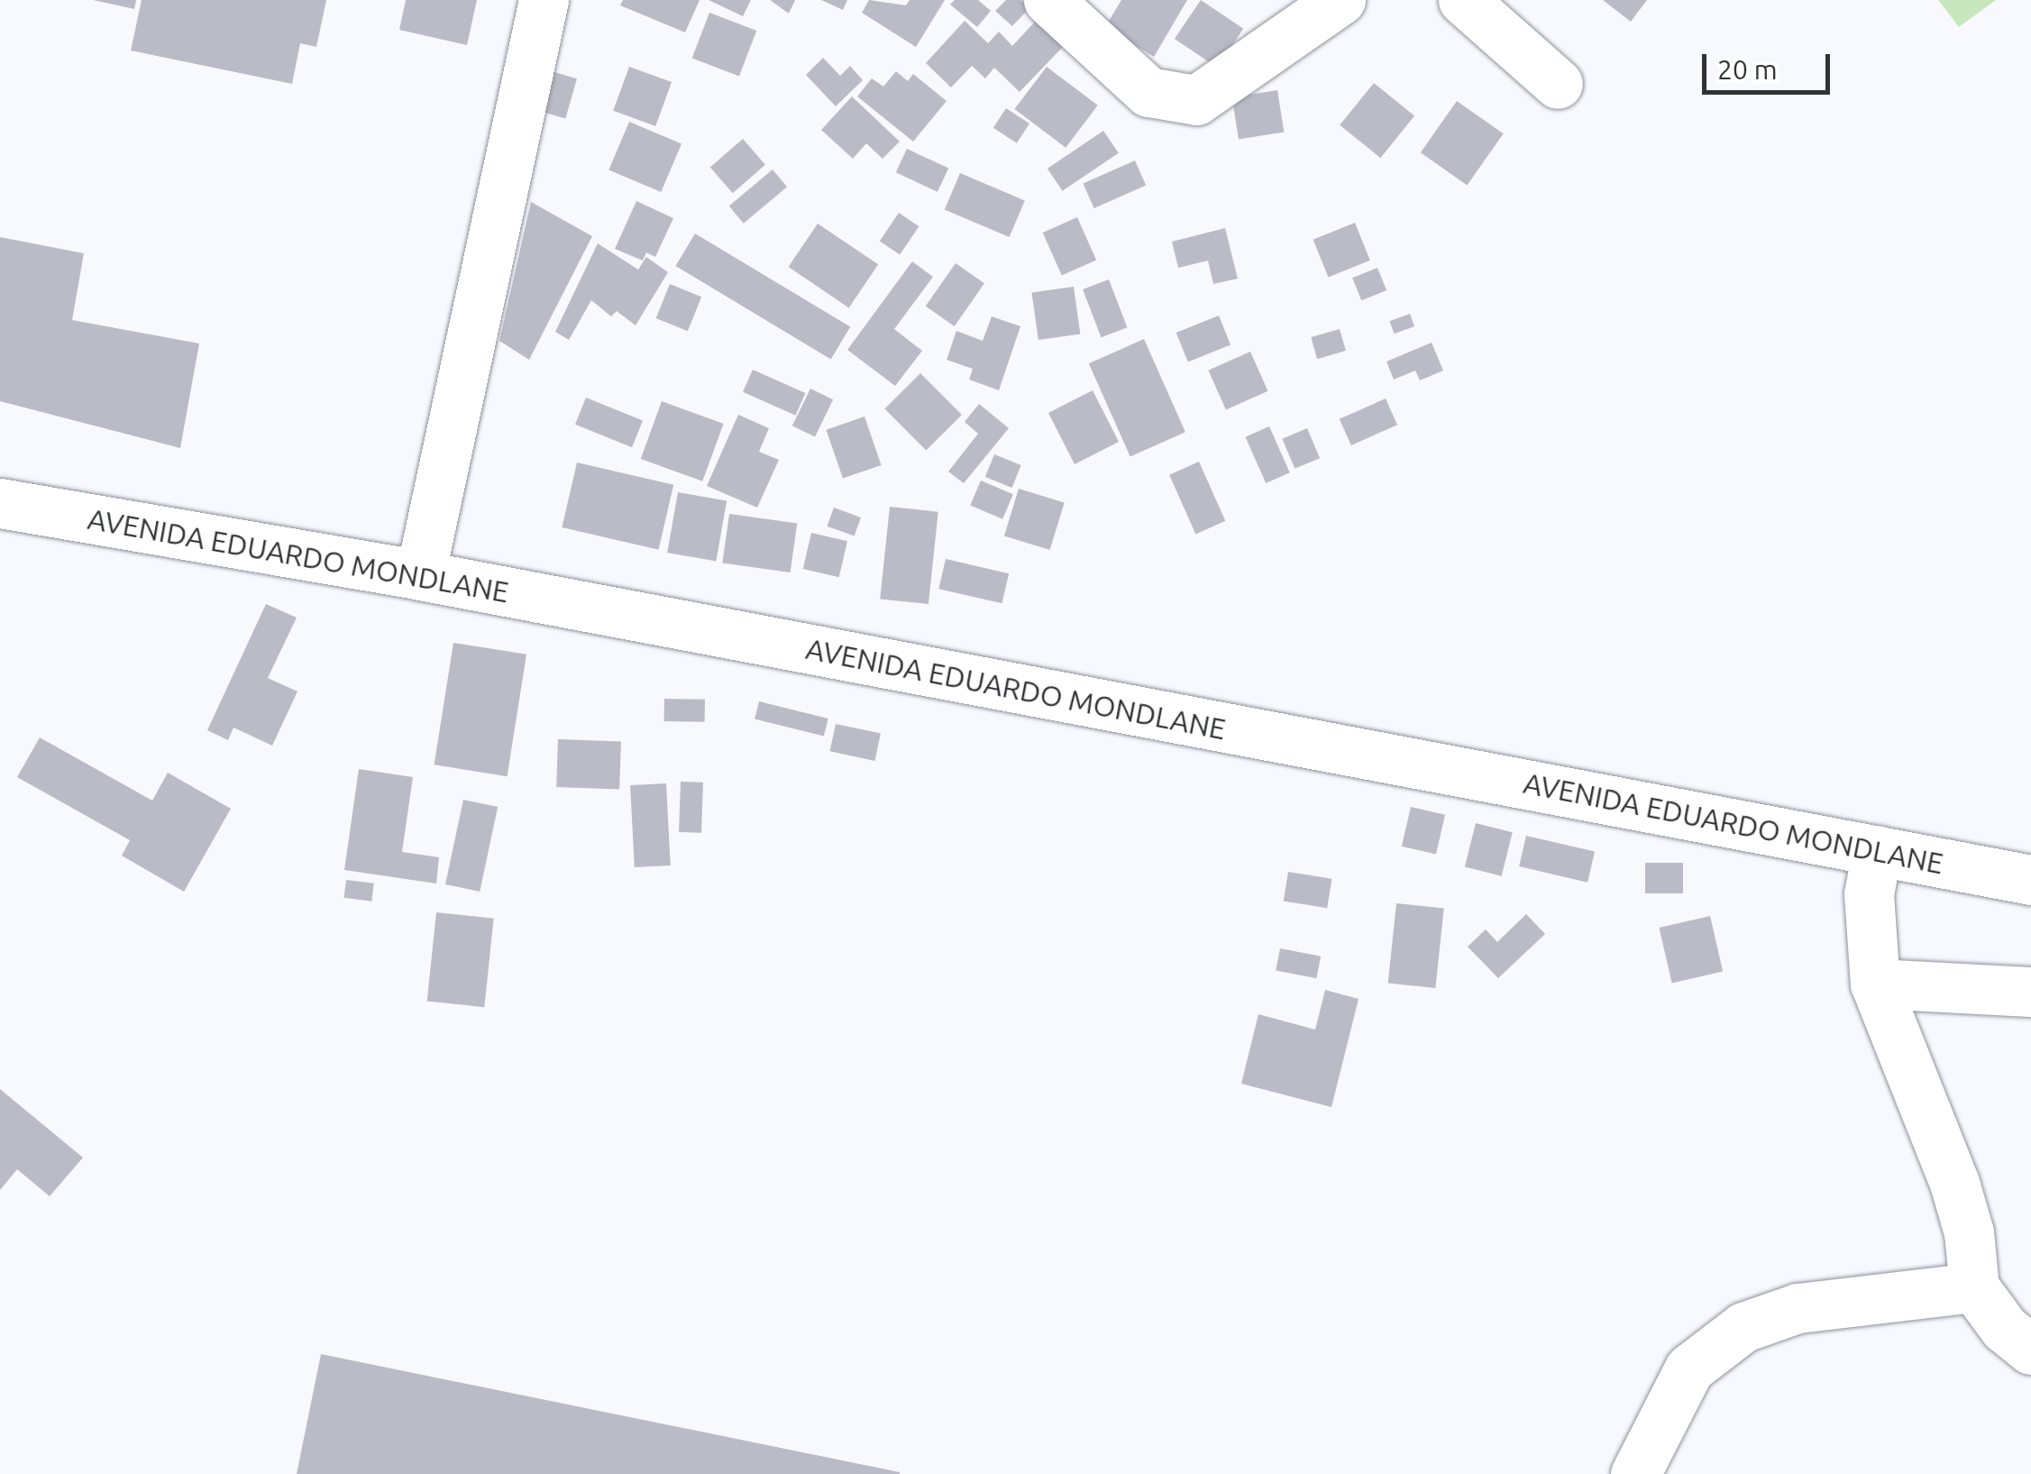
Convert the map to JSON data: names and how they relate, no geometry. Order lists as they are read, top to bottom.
{
  "streets": {
    "street": ["AVENIDA EDUARDO MONDLANE"]
  },
  "scale_bar": "20 m"
}
